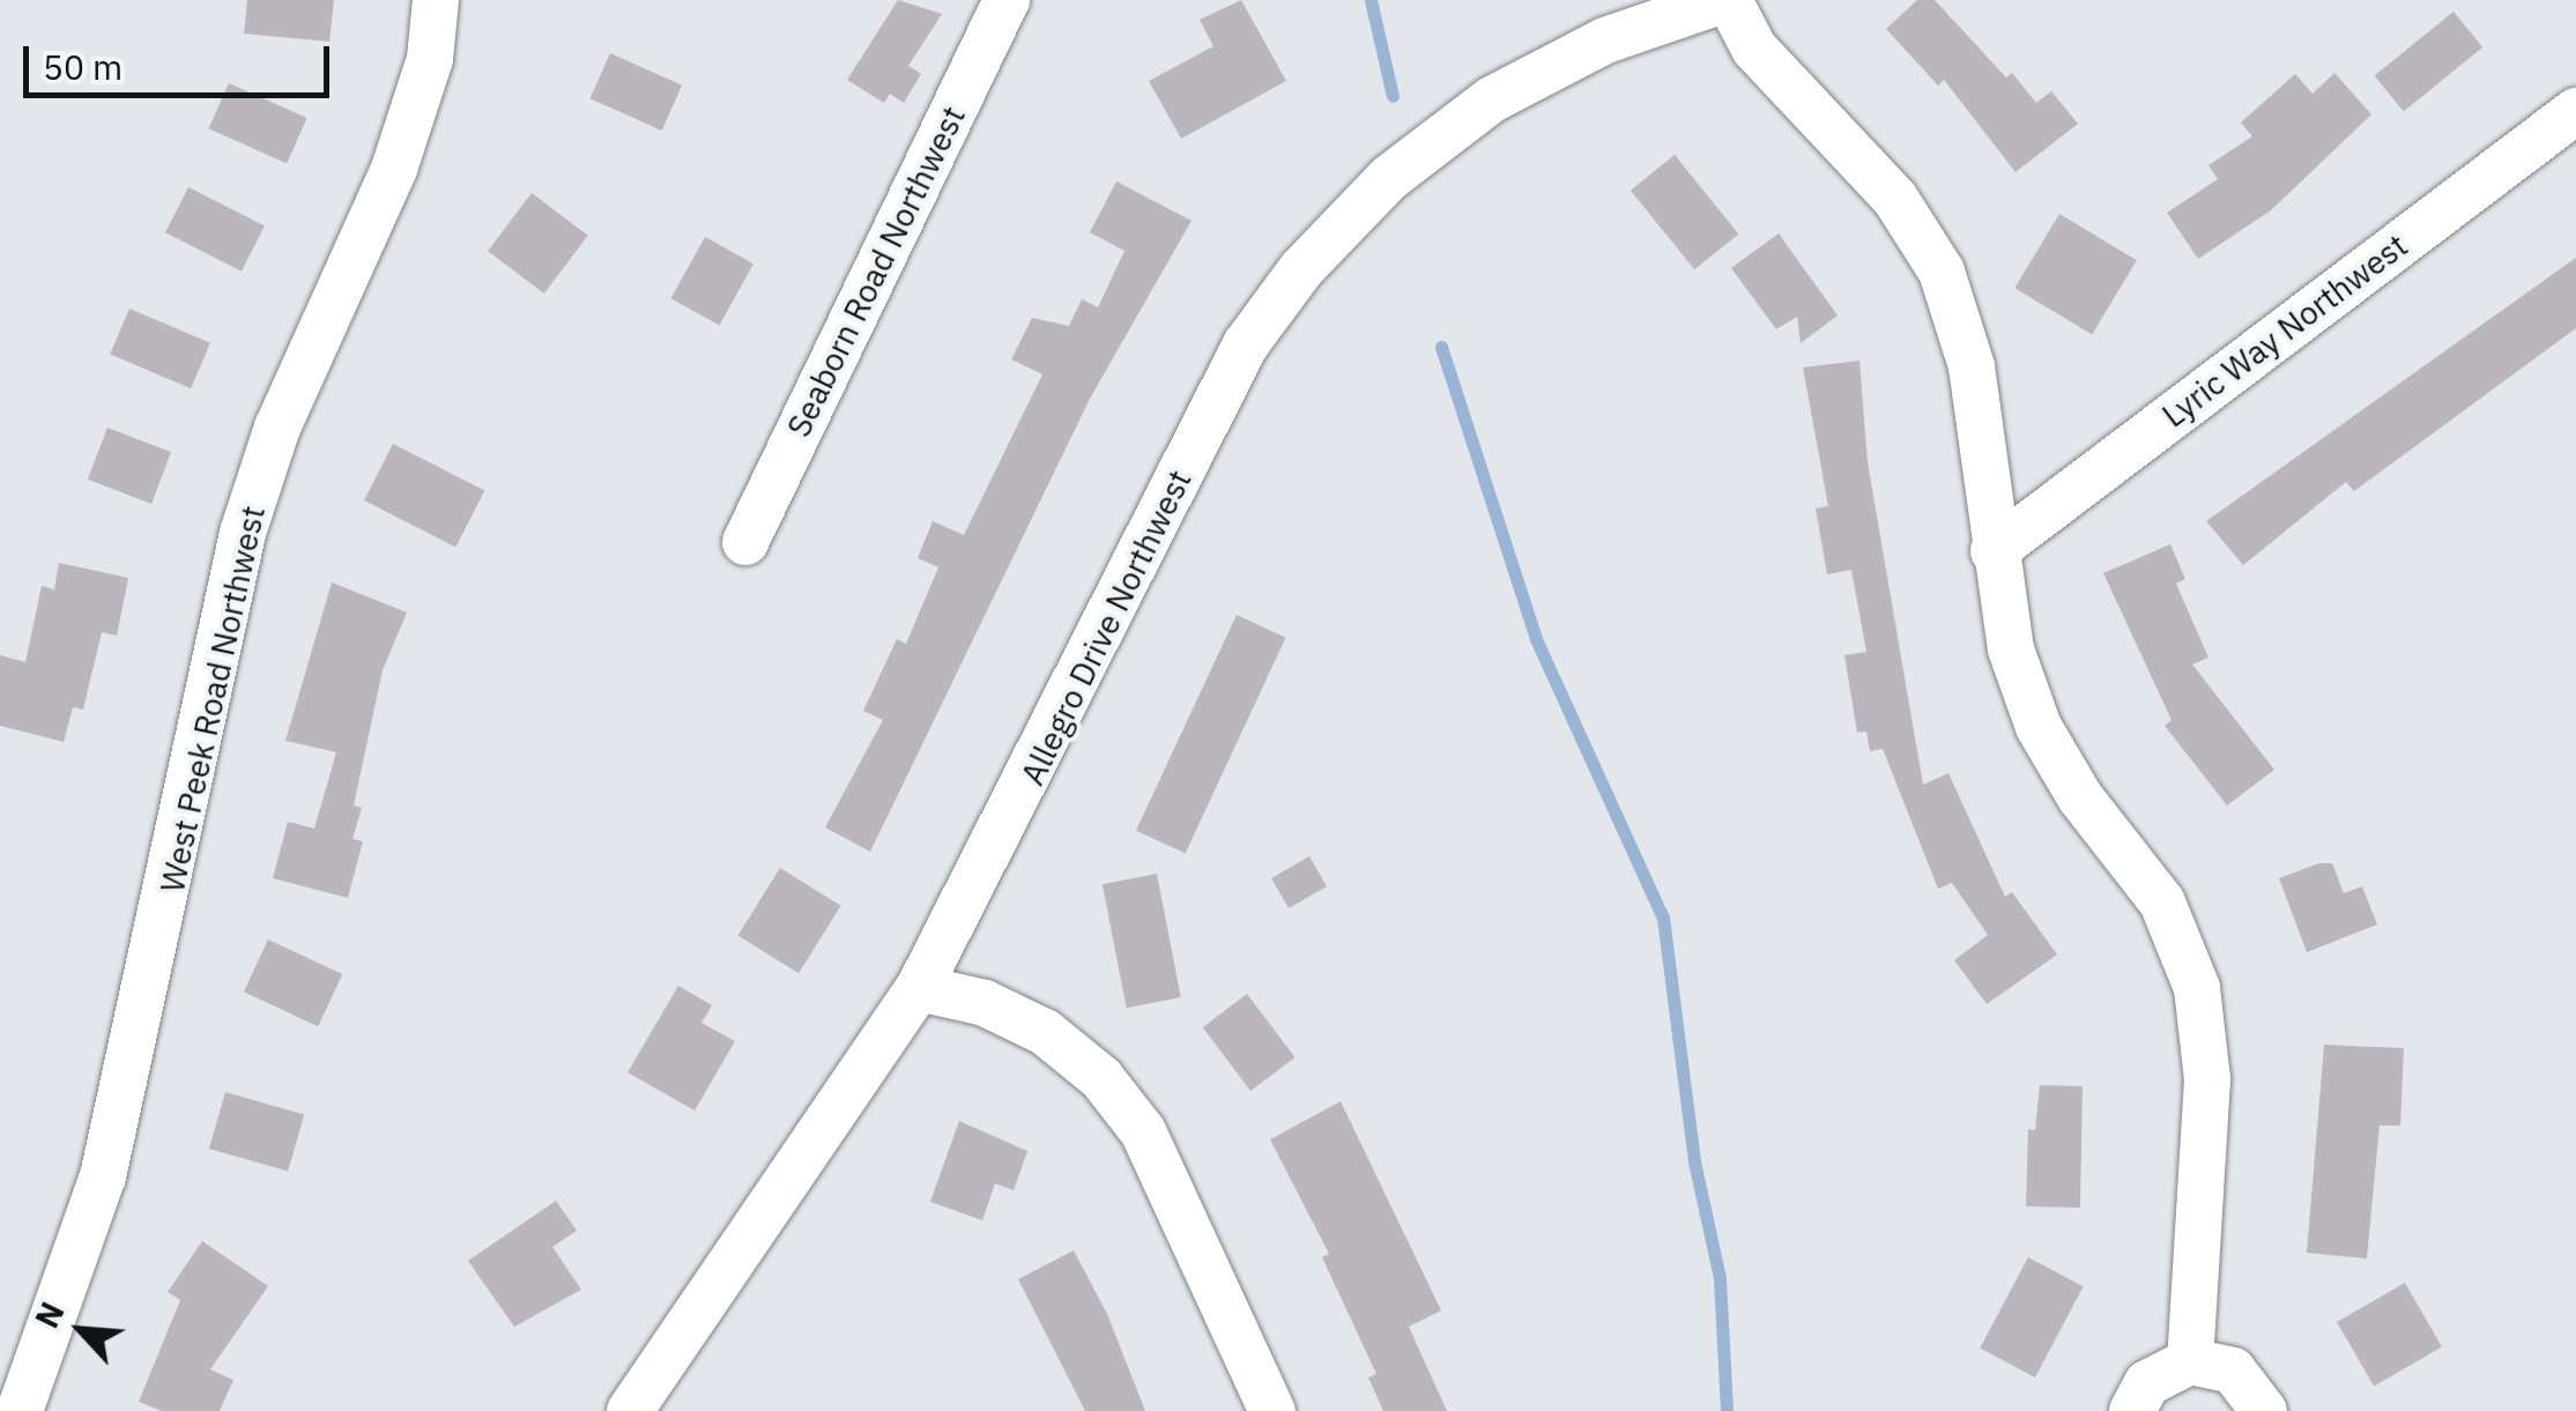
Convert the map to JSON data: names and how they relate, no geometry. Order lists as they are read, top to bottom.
{
  "streets": {
    "street": [
      "Seaborn Road Northwest",
      "Lyric Way Northwest",
      "Allegro Drive Northwest",
      "West Peek Road Northwest"
    ]
  },
  "scale_bar": "50 m",
  "north": "top left"
}
